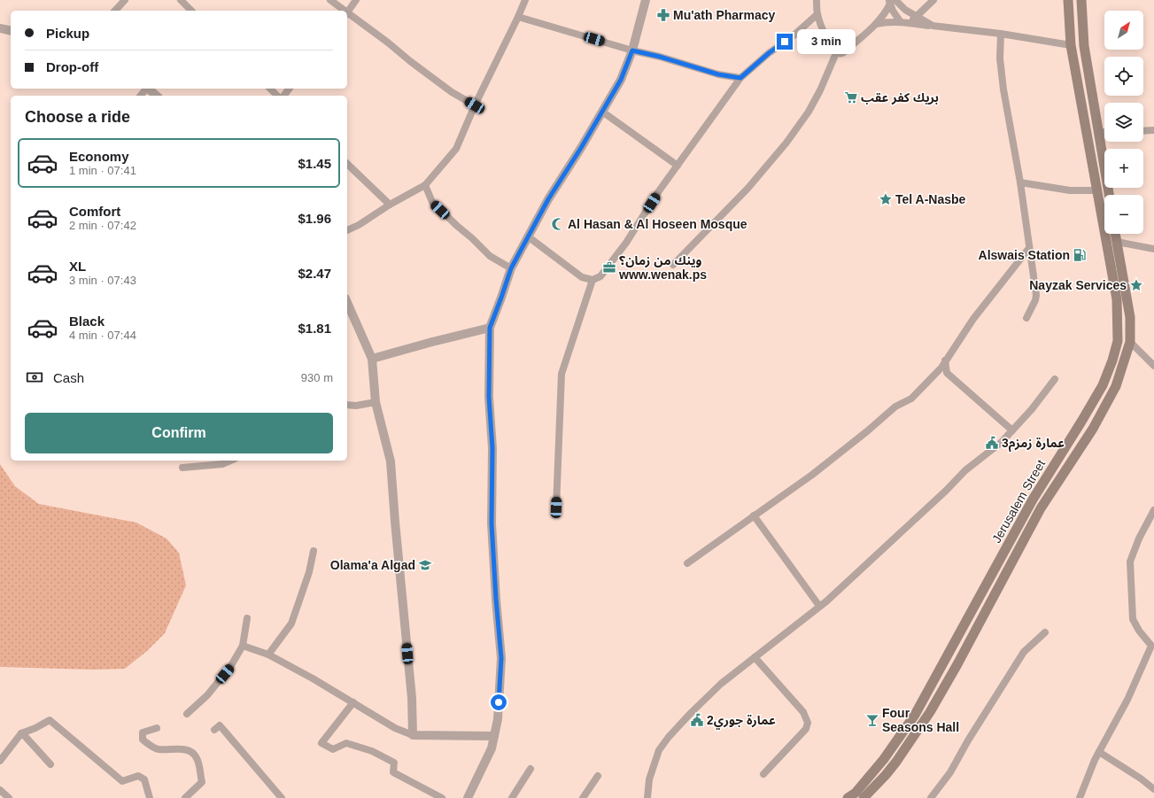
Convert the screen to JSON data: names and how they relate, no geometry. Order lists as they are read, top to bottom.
{
  "streets": {
    "main road": ["Jerusalem Street"]
  },
  "places": {
    "pharmacy": ["Mu'ath Pharmacy"],
    "supermarket": ["بريك كفر عقب"],
    "place": ["Tel A-Nasbe", "Nayzak Services"],
    "mosque": ["Al Hasan & Al Hoseen Mosque"],
    "fuel station": ["Alswais Station"],
    "office": ["وينك من زمان؟ www.wenak.ps"],
    "public building": ["عمارة زمزم3", "عمارة جوري2"],
    "school or university": ["Olama'a Algad"],
    "bar": ["Four Seasons Hall"]
  },
  "north": "top right",
  "page": {
    "map_buttons": ["+", "−"],
    "banner": ["Pickup", "Drop-off"],
    "bubble": "3 min",
    "heading": "Choose a ride",
    "list": [
      {
        "name": "Economy",
        "note": "1 min · 07:41",
        "value": "$1.45"
      },
      {
        "name": "Comfort",
        "note": "2 min · 07:42",
        "value": "$1.96"
      },
      {
        "name": "XL",
        "note": "3 min · 07:43",
        "value": "$2.47"
      },
      {
        "name": "Black",
        "note": "4 min · 07:44",
        "value": "$1.81"
      }
    ],
    "pay": ["Cash", "930 m"],
    "buttons": "Confirm"
  }
}
